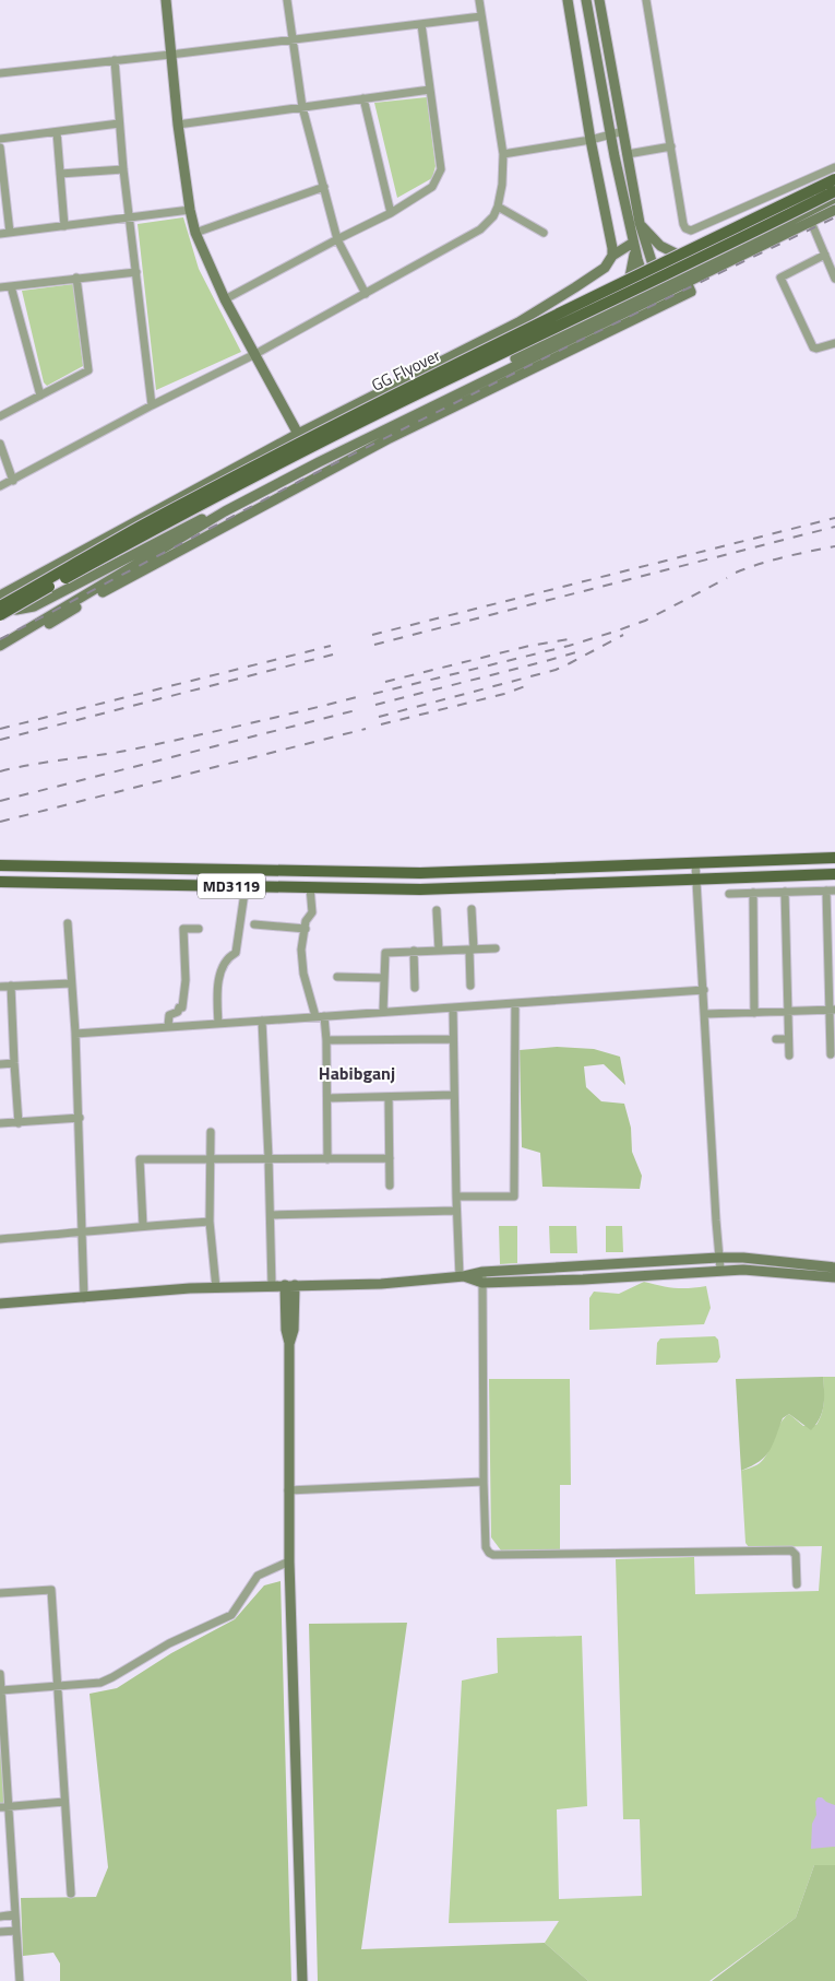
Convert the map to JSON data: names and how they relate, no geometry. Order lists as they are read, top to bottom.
{
  "streets": {
    "main road": ["GG Flyover", "MD3119"]
  },
  "districts": ["Habibganj"]
}
